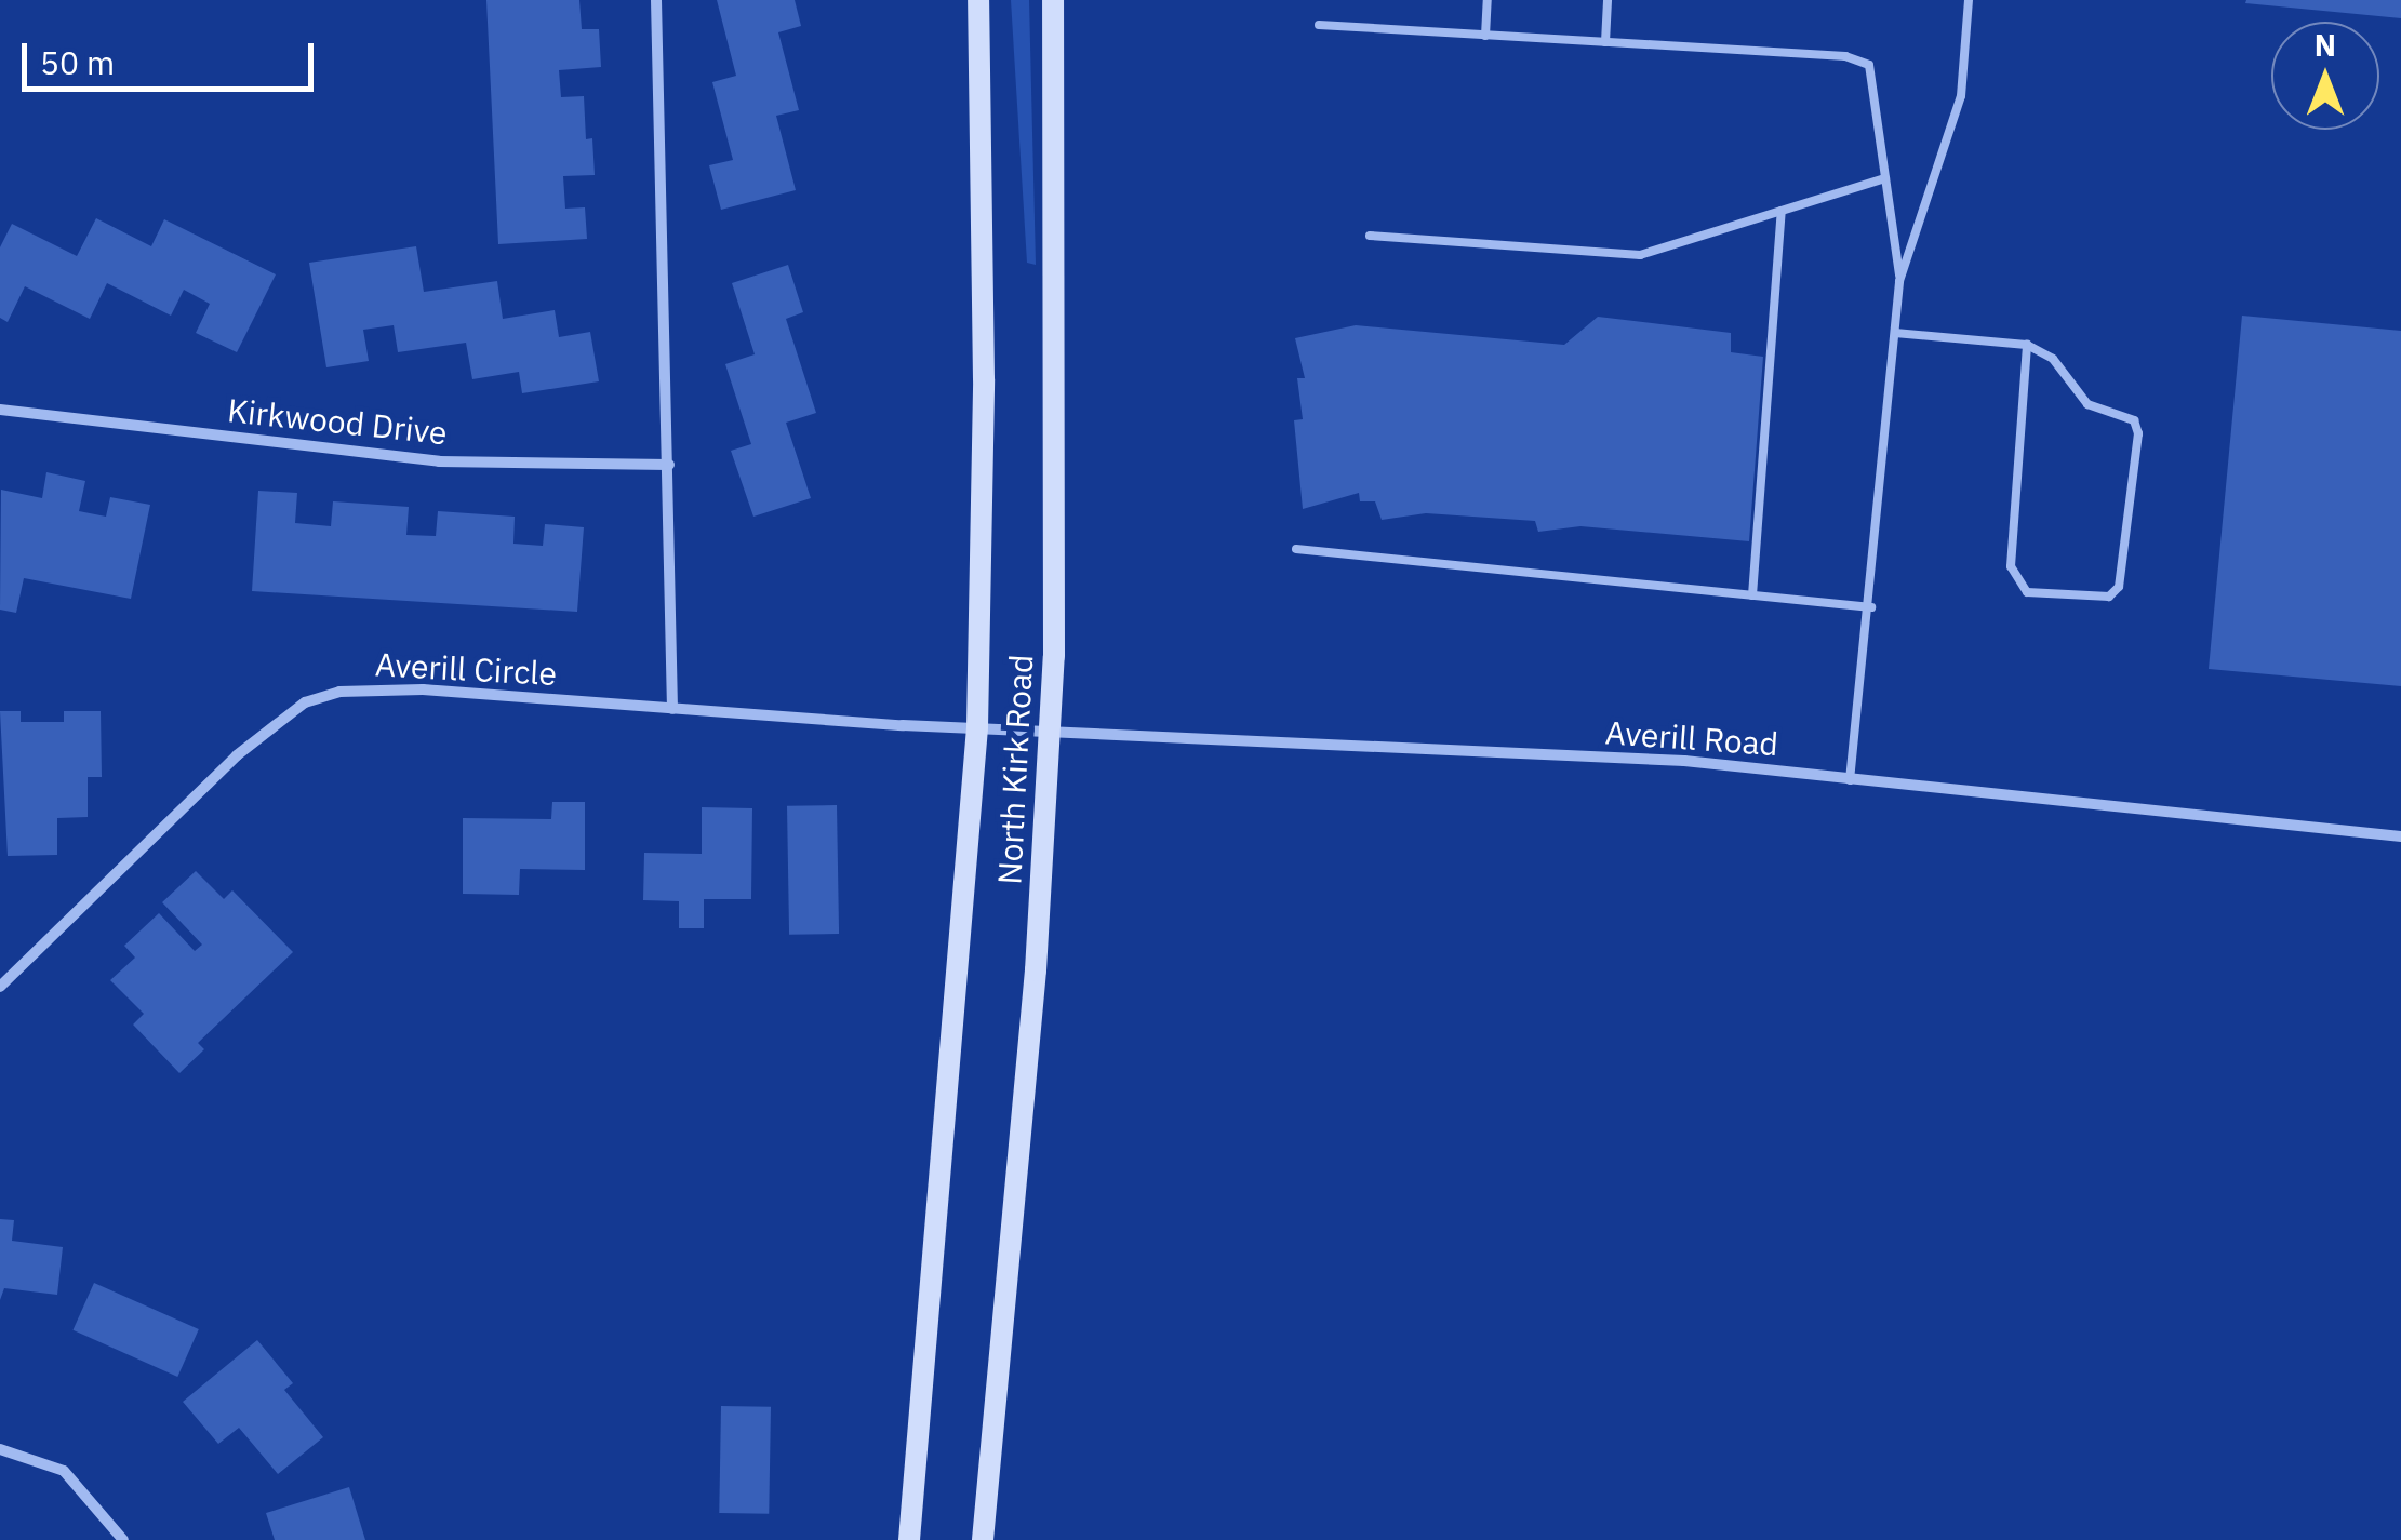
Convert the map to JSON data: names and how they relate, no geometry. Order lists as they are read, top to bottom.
{
  "streets": {
    "main road": ["North Kirk Road"],
    "street": ["Kirkwood Drive", "Averill Circle", "Averill Road"]
  },
  "crossings": [
    ["Averill Circle", "Averill Road"],
    ["Averill Circle", "North Kirk Road"],
    ["Averill Road", "North Kirk Road"]
  ],
  "scale_bar": "50 m",
  "north": "top"
}
